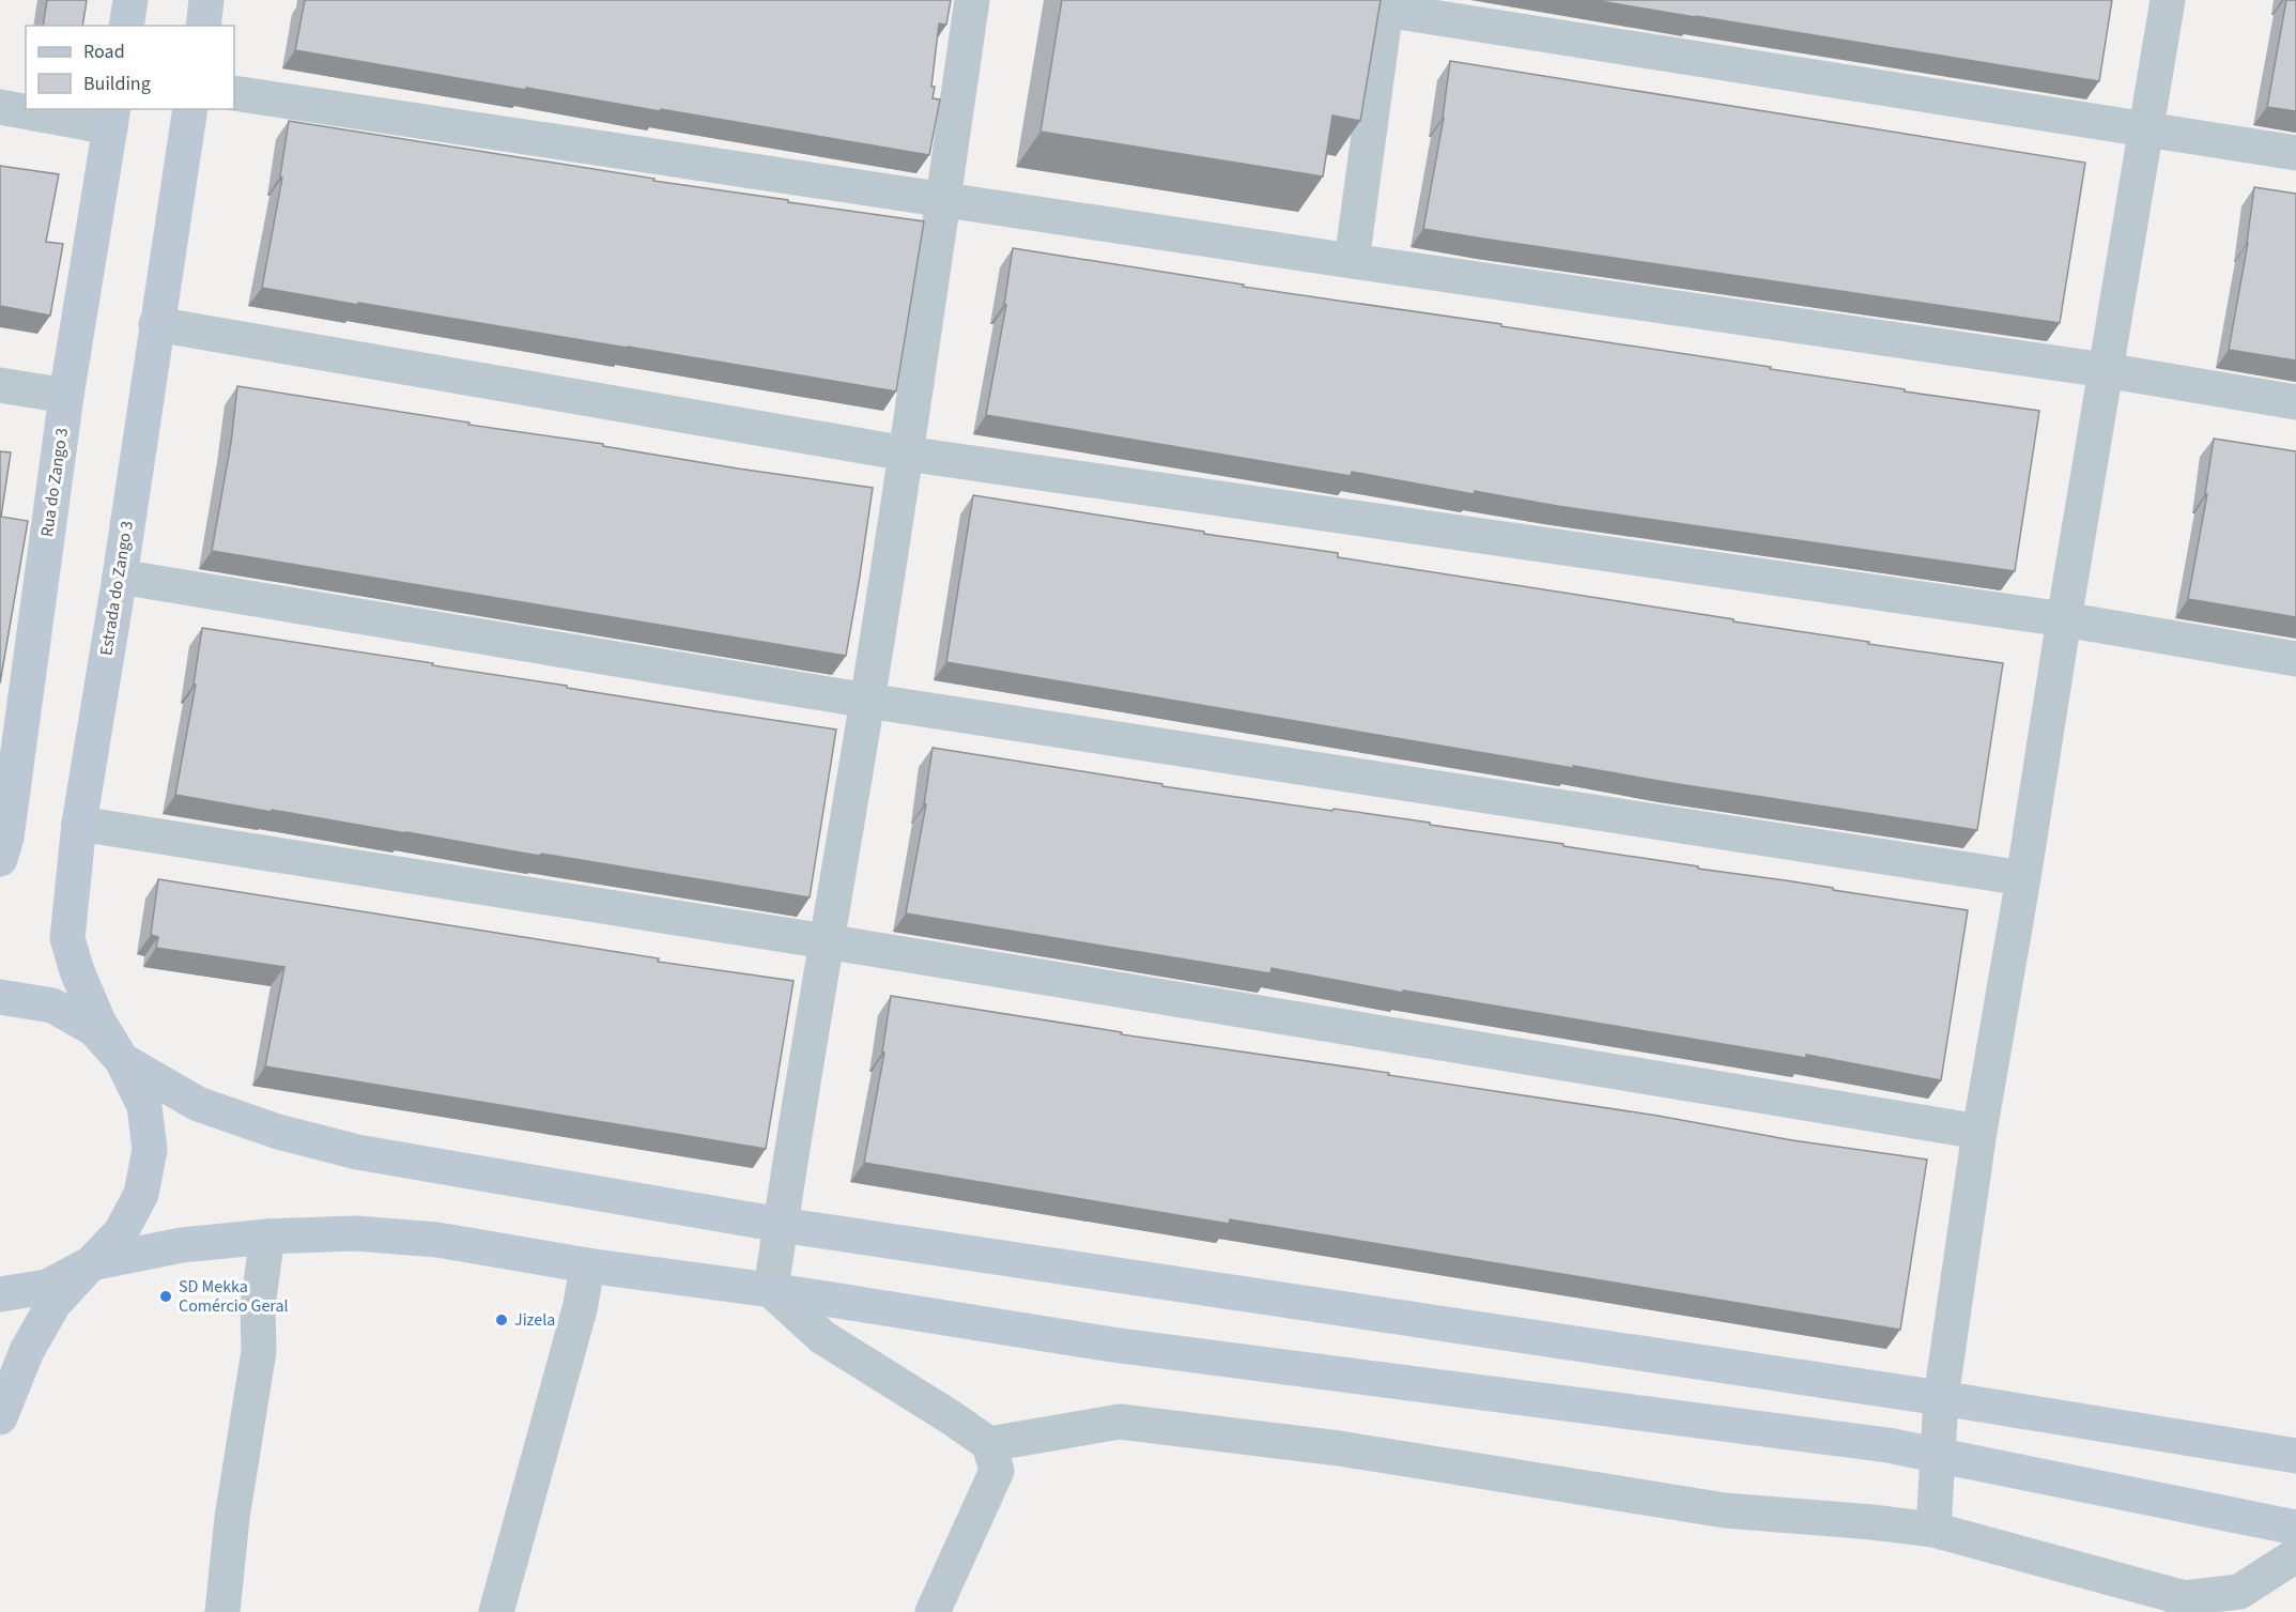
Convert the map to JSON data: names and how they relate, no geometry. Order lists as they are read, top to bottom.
{
  "streets": {
    "street": ["Rua do Zango 3", "Estrada do Zango 3"]
  },
  "places": ["SD Mekka Comércio Geral", "Jizela"],
  "legend": ["Road", "Building"]
}
